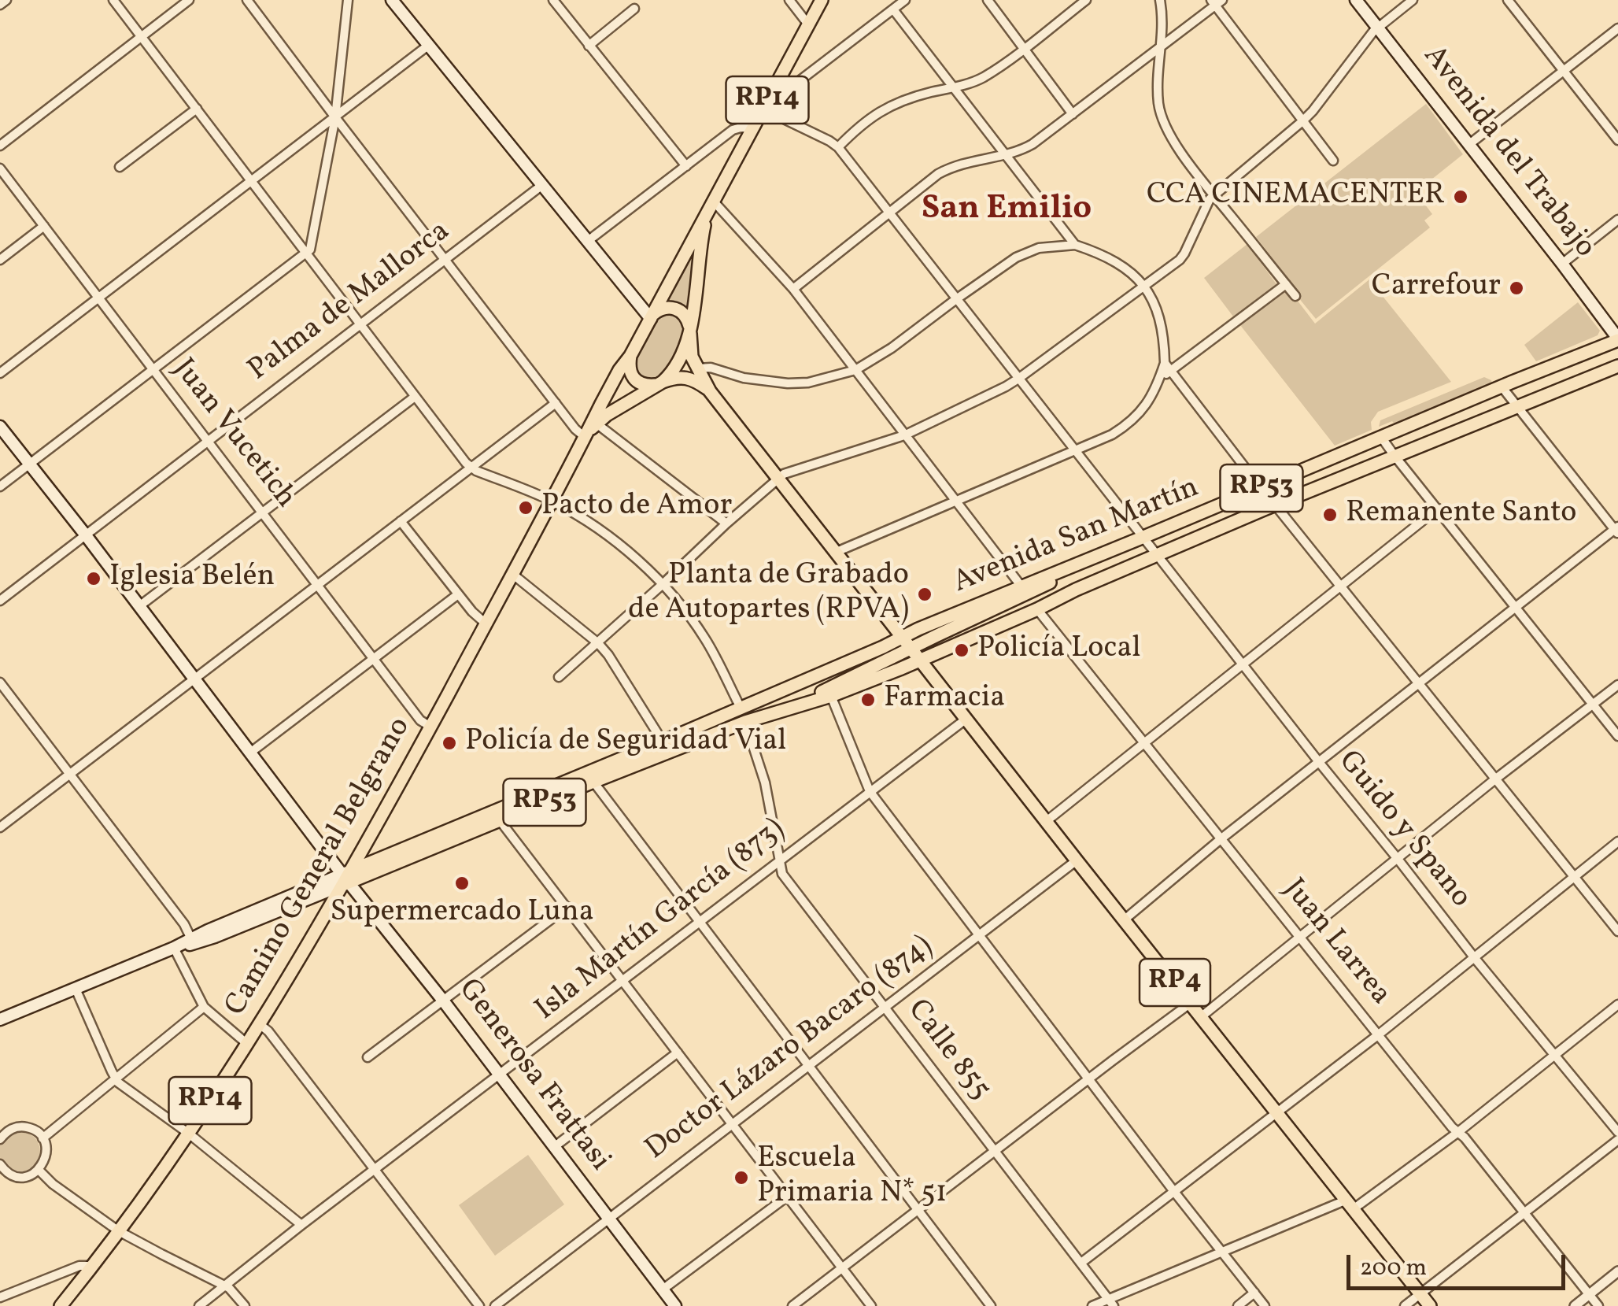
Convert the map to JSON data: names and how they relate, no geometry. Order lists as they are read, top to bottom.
{
  "streets": {
    "main road": [
      "RP14",
      "Avenida del Trabajo",
      "RP53",
      "Avenida San Martín",
      "Camino General Belgrano",
      "RP4",
      "Generosa Frattasi"
    ],
    "street": [
      "Palma de Mallorca",
      "Juan Vucetich",
      "Guido y Spano",
      "Isla Martín García (873)",
      "Juan Larrea",
      "Doctor Lázaro Bacaro (874)",
      "Calle 855"
    ]
  },
  "crossings": [
    ["Avenida del Trabajo", "Avenida San Martín"],
    ["Palma de Mallorca", "Juan Vucetich"],
    ["Palma de Mallorca", "Generosa Frattasi"],
    ["Juan Vucetich", "Camino General Belgrano"],
    ["RP53", "Avenida San Martín"],
    ["RP53", "Camino General Belgrano"],
    ["RP53", "RP4"],
    ["RP53", "Calle 855"],
    ["RP53", "Generosa Frattasi"],
    ["Avenida San Martín", "Guido y Spano"],
    ["Avenida San Martín", "Juan Larrea"],
    ["Avenida San Martín", "RP4"],
    ["Camino General Belgrano", "RP4"],
    ["Camino General Belgrano", "Generosa Frattasi"],
    ["Isla Martín García (873)", "RP4"],
    ["Isla Martín García (873)", "Calle 855"],
    ["Isla Martín García (873)", "Generosa Frattasi"],
    ["RP4", "Doctor Lázaro Bacaro (874)"],
    ["Doctor Lázaro Bacaro (874)", "Calle 855"],
    ["Doctor Lázaro Bacaro (874)", "Generosa Frattasi"]
  ],
  "districts": ["San Emilio"],
  "places": [
    "CCA CINEMACENTER",
    "Carrefour",
    "Pacto de Amor",
    "Remanente Santo",
    "Iglesia Belén",
    "Planta de Grabado de Autopartes (RPVA)",
    "Policía Local",
    "Farmacia",
    "Policía de Seguridad Vial",
    "Supermercado Luna",
    "Escuela Primaria N* 51"
  ],
  "scale_bar": "200 m"
}
